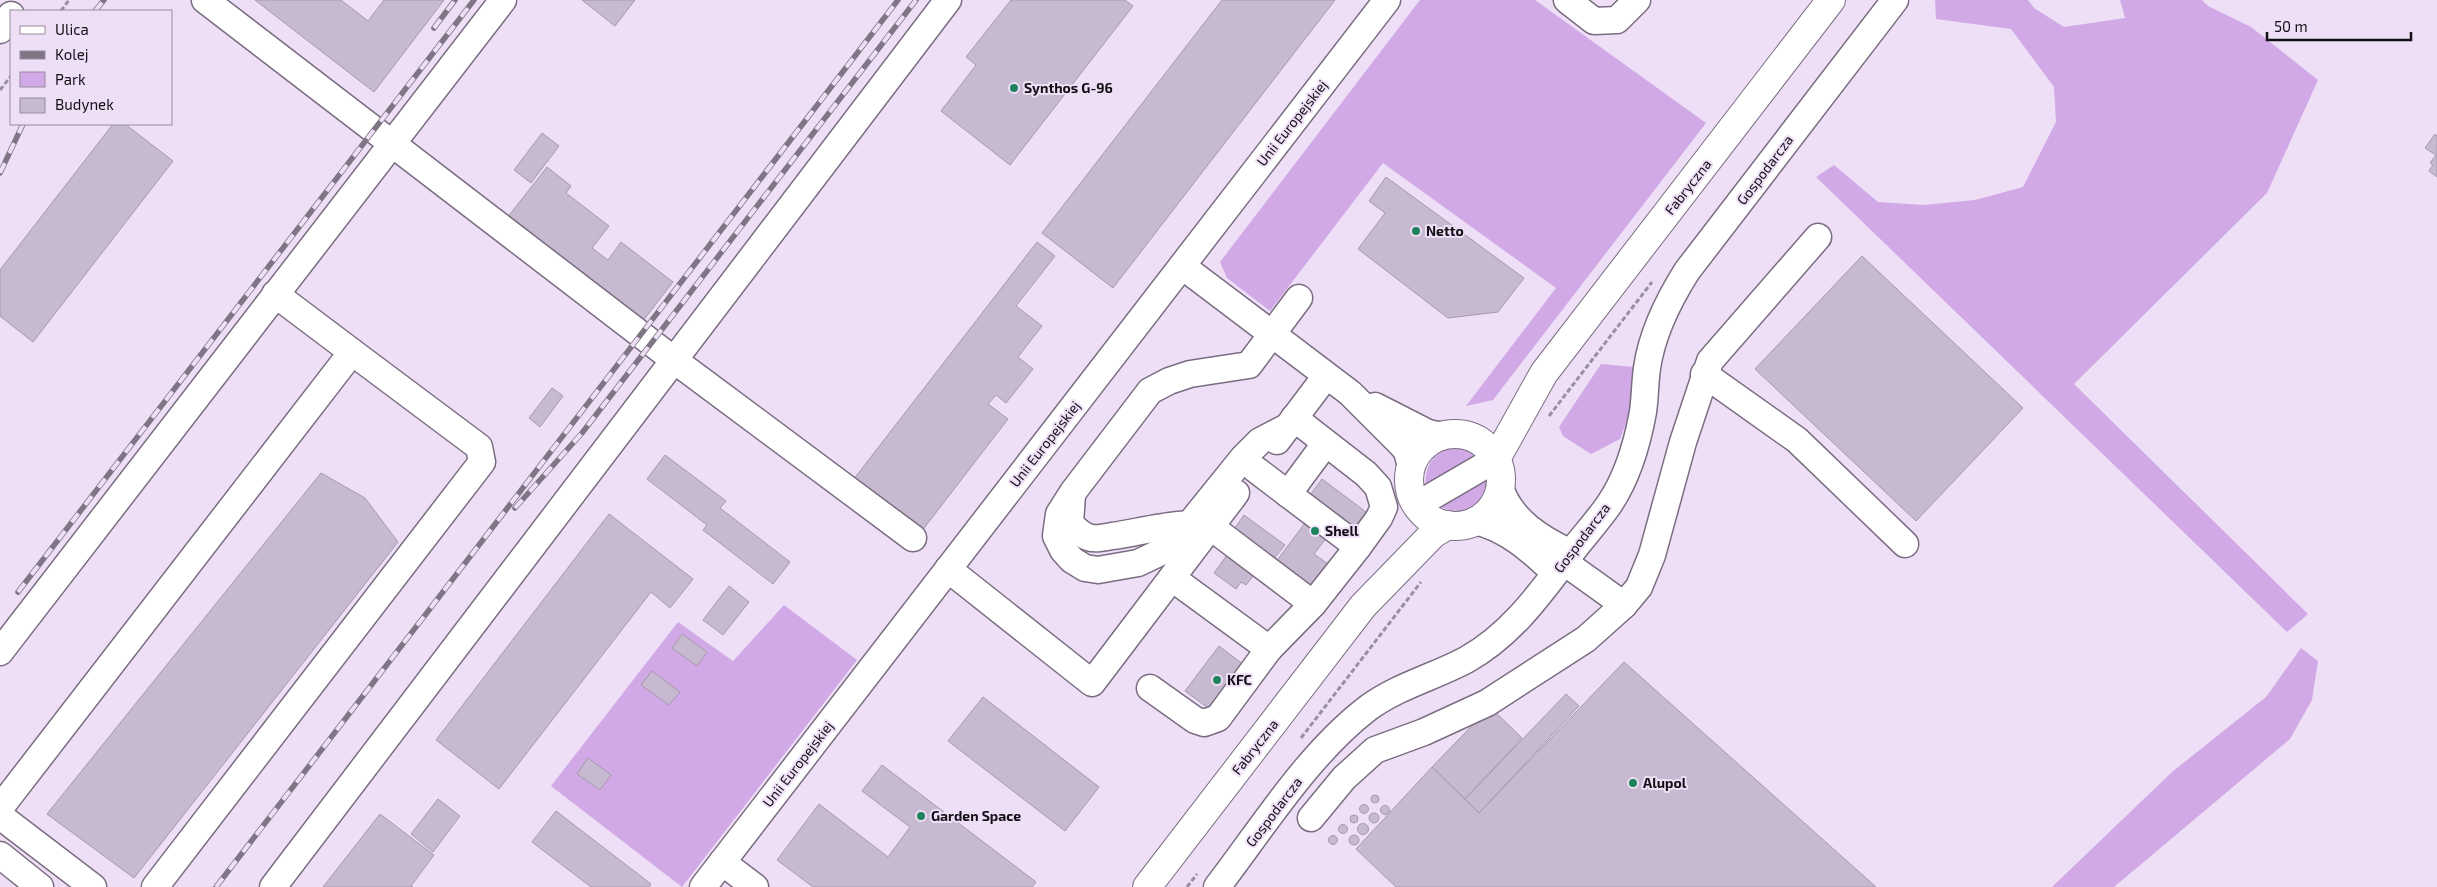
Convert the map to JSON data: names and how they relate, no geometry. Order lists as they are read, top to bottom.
{
  "streets": {
    "main road": ["Fabryczna"],
    "street": ["Unii Europejskiej", "Gospodarcza"]
  },
  "places": [
    "Synthos G-96",
    "Netto",
    "Shell",
    "KFC",
    "Alupol",
    "Garden Space"
  ],
  "legend": [
    "Ulica",
    "Kolej",
    "Park",
    "Budynek"
  ],
  "scale_bar": "50 m"
}
